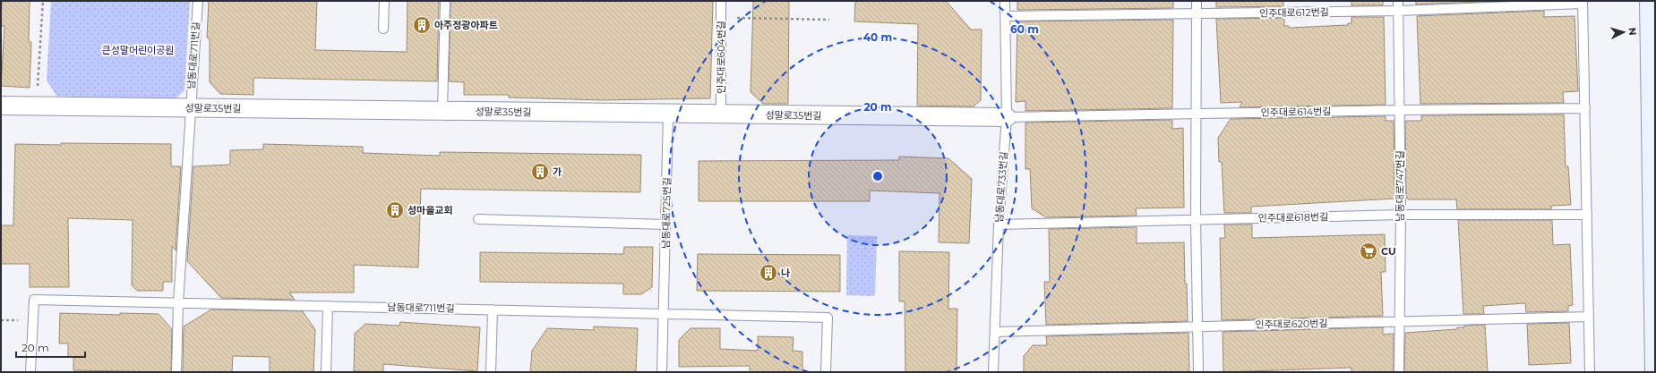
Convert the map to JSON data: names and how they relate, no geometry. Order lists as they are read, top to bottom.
{
  "streets": {
    "street": ["성말로35번길"],
    "lane": [
      "인주대로612번길",
      "남동대로711번길",
      "인주대로604번길",
      "인주대로614번길",
      "남동대로747번길",
      "남동대로733번길",
      "남동대로725번길",
      "인주대로618번길",
      "인주대로620번길"
    ]
  },
  "crossings": [
    ["인주대로612번길", "남동대로747번길"],
    ["인주대로612번길", "남동대로733번길"],
    ["남동대로711번길", "성말로35번길"],
    ["남동대로711번길", "남동대로725번길"],
    ["인주대로604번길", "성말로35번길"],
    ["성말로35번길", "인주대로614번길"],
    ["성말로35번길", "남동대로733번길"],
    ["성말로35번길", "남동대로725번길"],
    ["인주대로614번길", "남동대로747번길"],
    ["인주대로614번길", "남동대로733번길"],
    ["남동대로747번길", "인주대로618번길"],
    ["남동대로747번길", "인주대로620번길"],
    ["남동대로733번길", "인주대로618번길"],
    ["남동대로733번길", "인주대로620번길"]
  ],
  "parks": ["큰성말어린이공원"],
  "places": {
    "building": [
      "아주정광아파트",
      "가",
      "성마을교회",
      "나"
    ],
    "supermarket": ["CU"]
  },
  "scale_bar": "20 m",
  "north": "right",
  "rings": ["60 m", "40 m", "20 m"]
}
